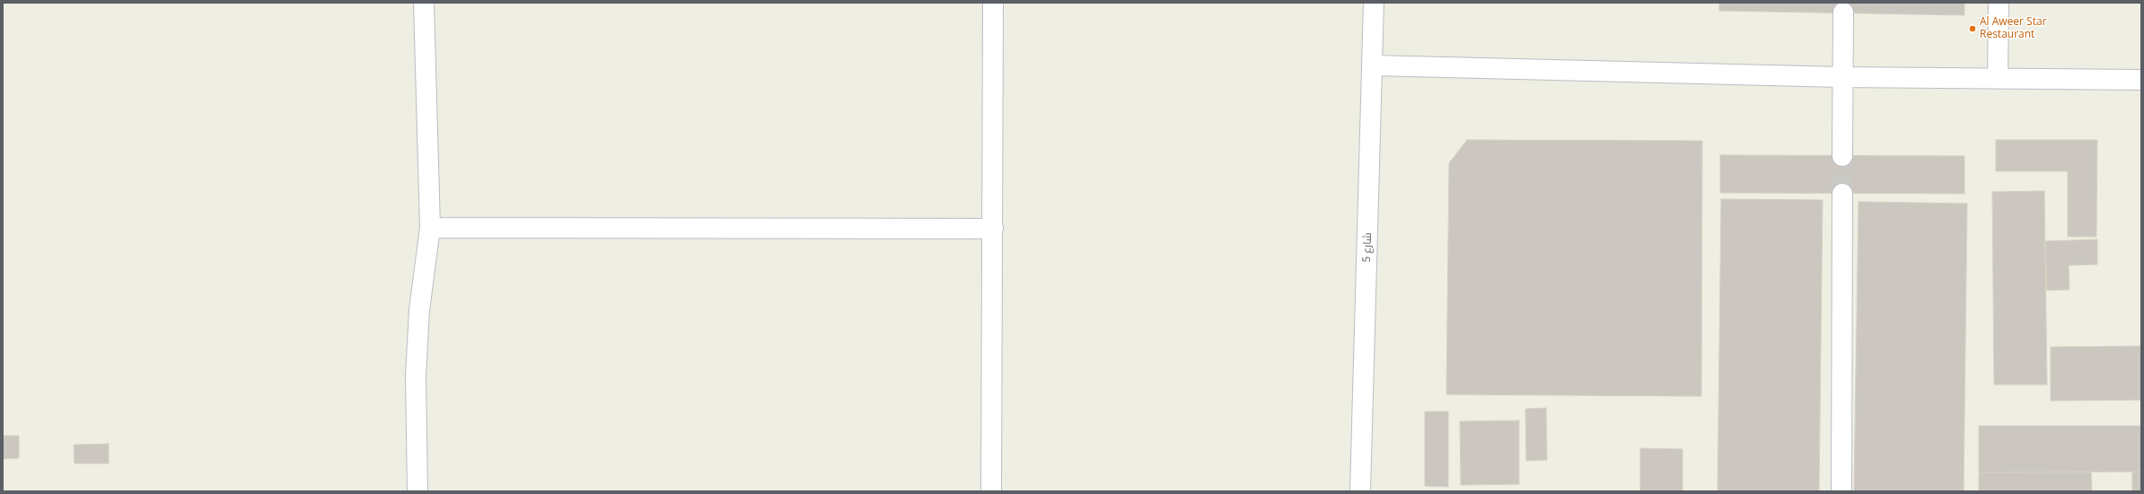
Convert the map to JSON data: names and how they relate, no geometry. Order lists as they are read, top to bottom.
{
  "streets": {
    "street": ["شارع 5"]
  },
  "places": ["Al Aweer Star Restaurant"]
}
